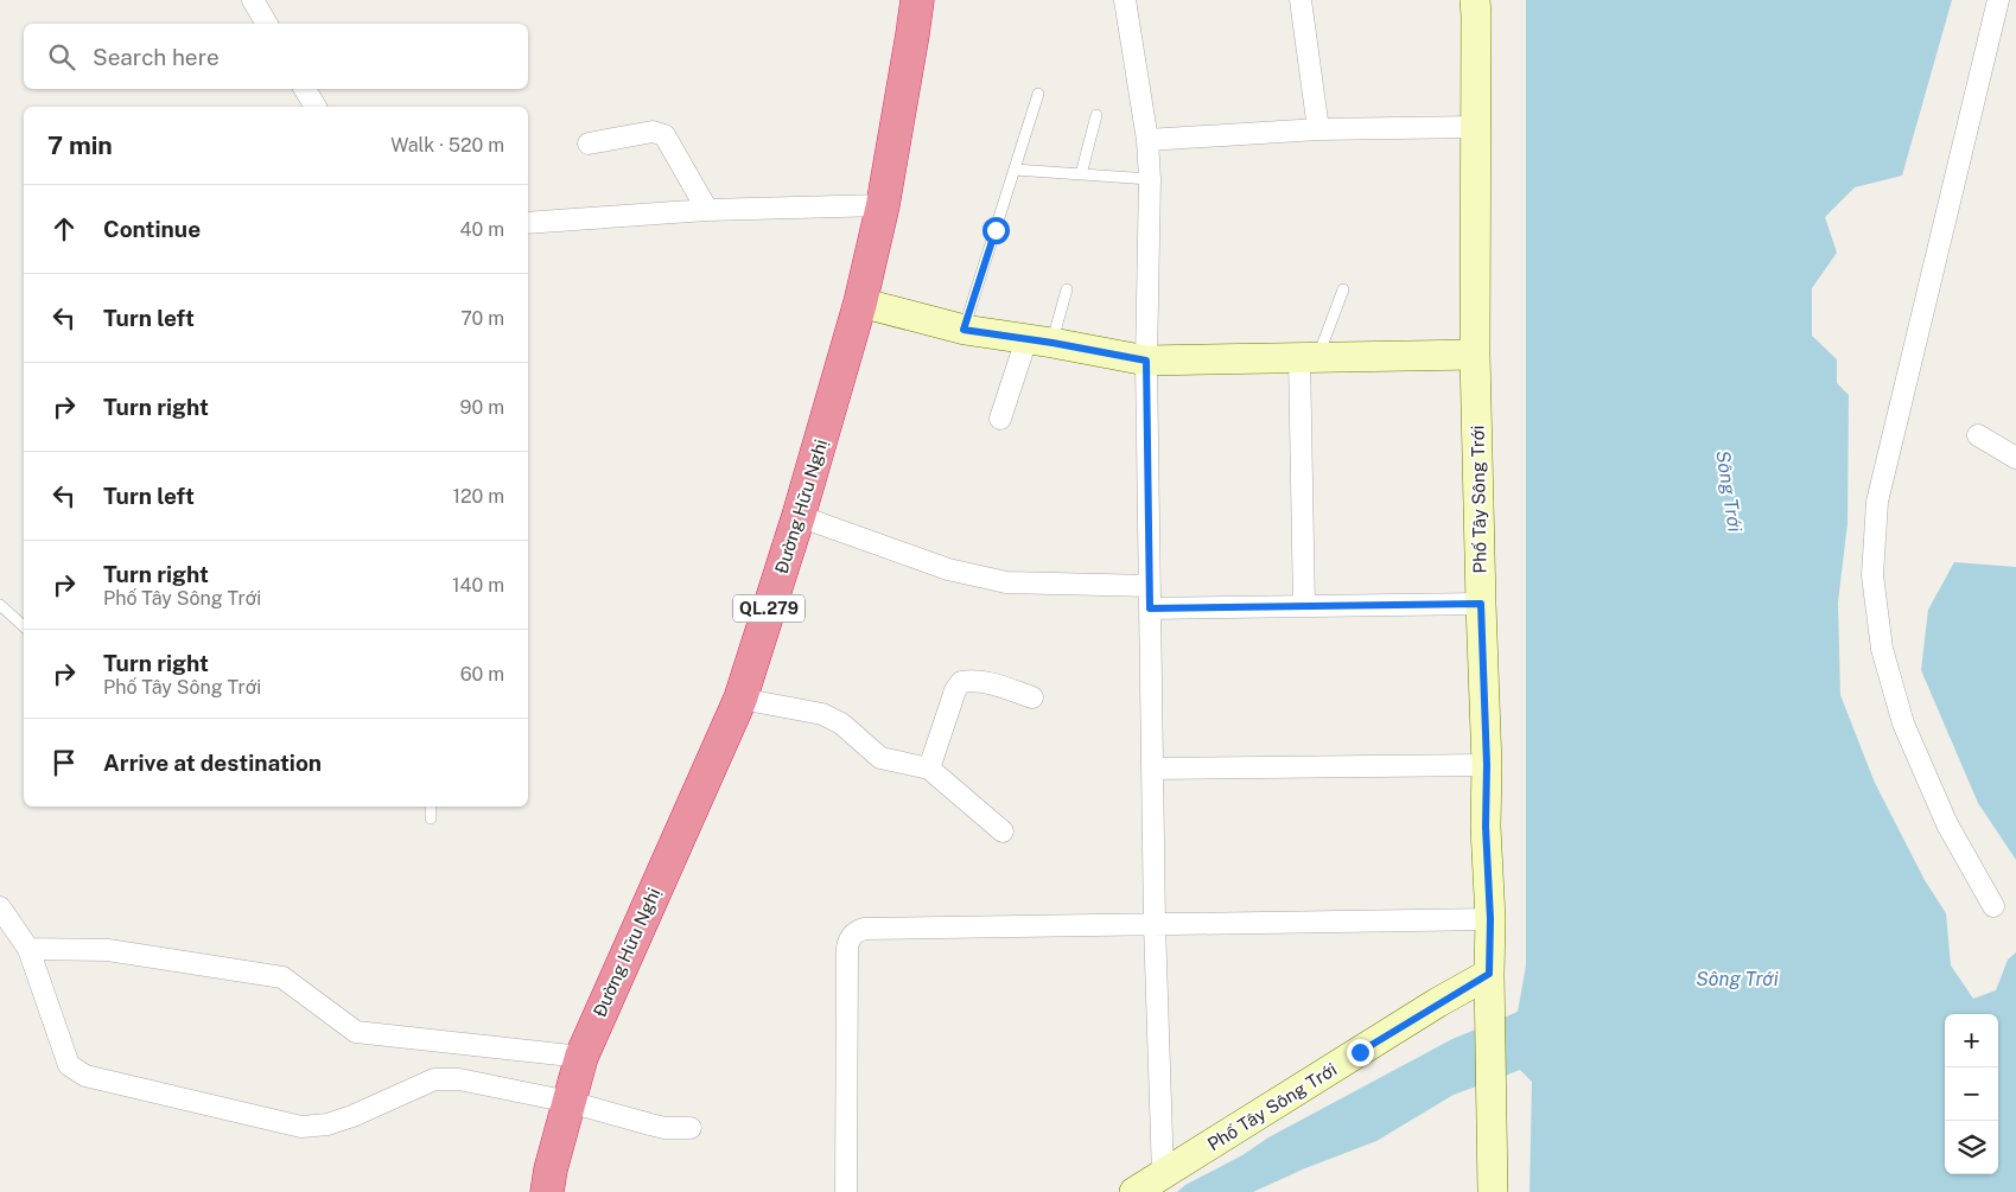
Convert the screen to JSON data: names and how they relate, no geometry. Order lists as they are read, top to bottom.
{
  "streets": {
    "highway": ["Đường Hữu Nghị", "QL.279"],
    "street": ["Phố Tây Sông Trới"]
  },
  "water": ["Sông Trới"],
  "page": {
    "search": "Search here",
    "heading": ["7 min", "Walk · 520 m"],
    "list": [
      ["Continue", "40 m"],
      ["Turn left", "70 m"],
      ["Turn right", "90 m"],
      ["Turn left", "120 m"],
      ["Turn right", "Phố Tây Sông Trới", "140 m"],
      ["Turn right", "Phố Tây Sông Trới", "60 m"],
      "Arrive at destination"
    ],
    "map_buttons": ["+", "−"]
  }
}
